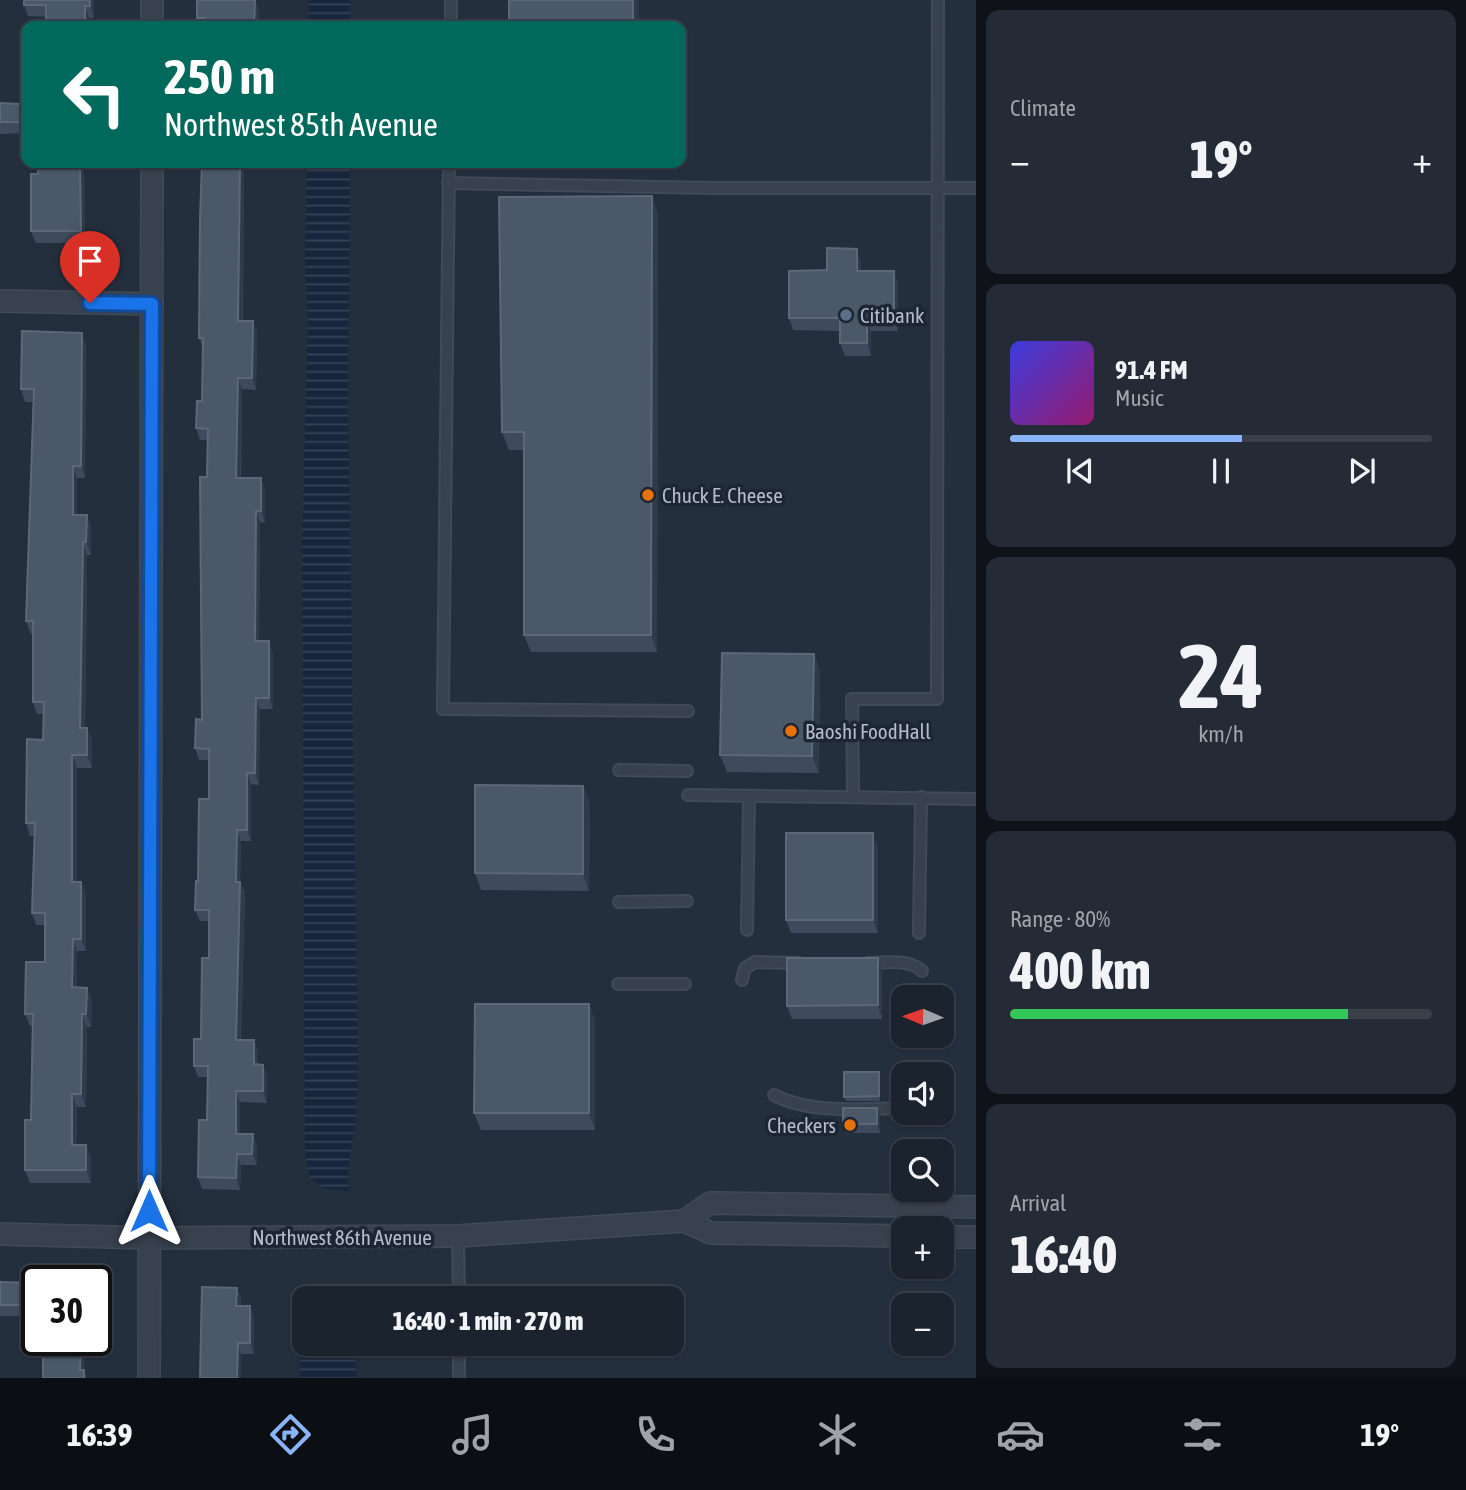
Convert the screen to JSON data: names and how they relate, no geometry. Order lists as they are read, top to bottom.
{
  "streets": {
    "street": ["Northwest 86th Avenue"]
  },
  "places": [
    "Citibank",
    "Chuck E. Cheese",
    "Baoshi FoodHall",
    "Checkers"
  ],
  "north": "left",
  "page": {
    "tile": [
      "Climate",
      ["24", "km/h"],
      ["Range · 80%", "400 km"],
      ["Arrival", "16:40"]
    ],
    "turn": ["250 m", "Northwest 85th Avenue"],
    "heat": ["−", "19°", "+"],
    "song": ["91.4 FM", "Music"],
    "map_buttons": ["+", "−"],
    "limit": "30",
    "trip": "16:40 · 1 min · 270 m",
    "tabs": ["16:39", "19°"]
  }
}
